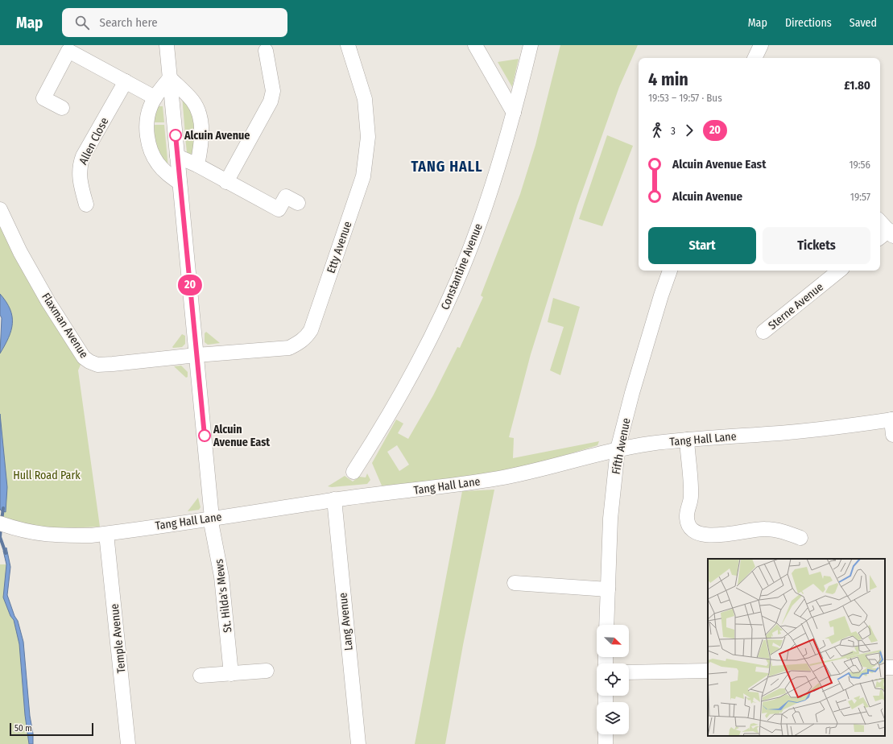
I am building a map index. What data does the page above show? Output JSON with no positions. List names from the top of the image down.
{
  "streets": {
    "street": [
      "Allen Close",
      "Etty Avenue",
      "Constantine Avenue",
      "Sterne Avenue",
      "Flaxman Avenue",
      "Tang Hall Lane",
      "Fifth Avenue",
      "St. Hilda's Mews",
      "Lang Avenue",
      "Temple Avenue"
    ]
  },
  "crossings": [
    ["Etty Avenue", "Flaxman Avenue"],
    ["Tang Hall Lane", "Fifth Avenue"],
    ["Tang Hall Lane", "St. Hilda's Mews"],
    ["Tang Hall Lane", "Lang Avenue"],
    ["Tang Hall Lane", "Temple Avenue"]
  ],
  "districts": ["TANG HALL"],
  "parks": ["Hull Road Park"],
  "places": ["Alcuin Avenue", "Alcuin Avenue East"],
  "lines": ["bus line 20"],
  "scale_bar": "50 m",
  "north": "bottom right",
  "page": {
    "header": "Map",
    "search": "Search here",
    "nav": ["Map", "Directions", "Saved"],
    "on_map": "20",
    "heading": ["4 min", "19:53 – 19:57 · Bus", "£1.80"],
    "legs": ["3", "20"],
    "list": [
      {
        "name": "Alcuin Avenue East",
        "value": "19:56"
      },
      {
        "name": "Alcuin Avenue",
        "value": "19:57"
      }
    ],
    "buttons": ["Start", "Tickets"],
    "scale": "50 m"
  }
}
